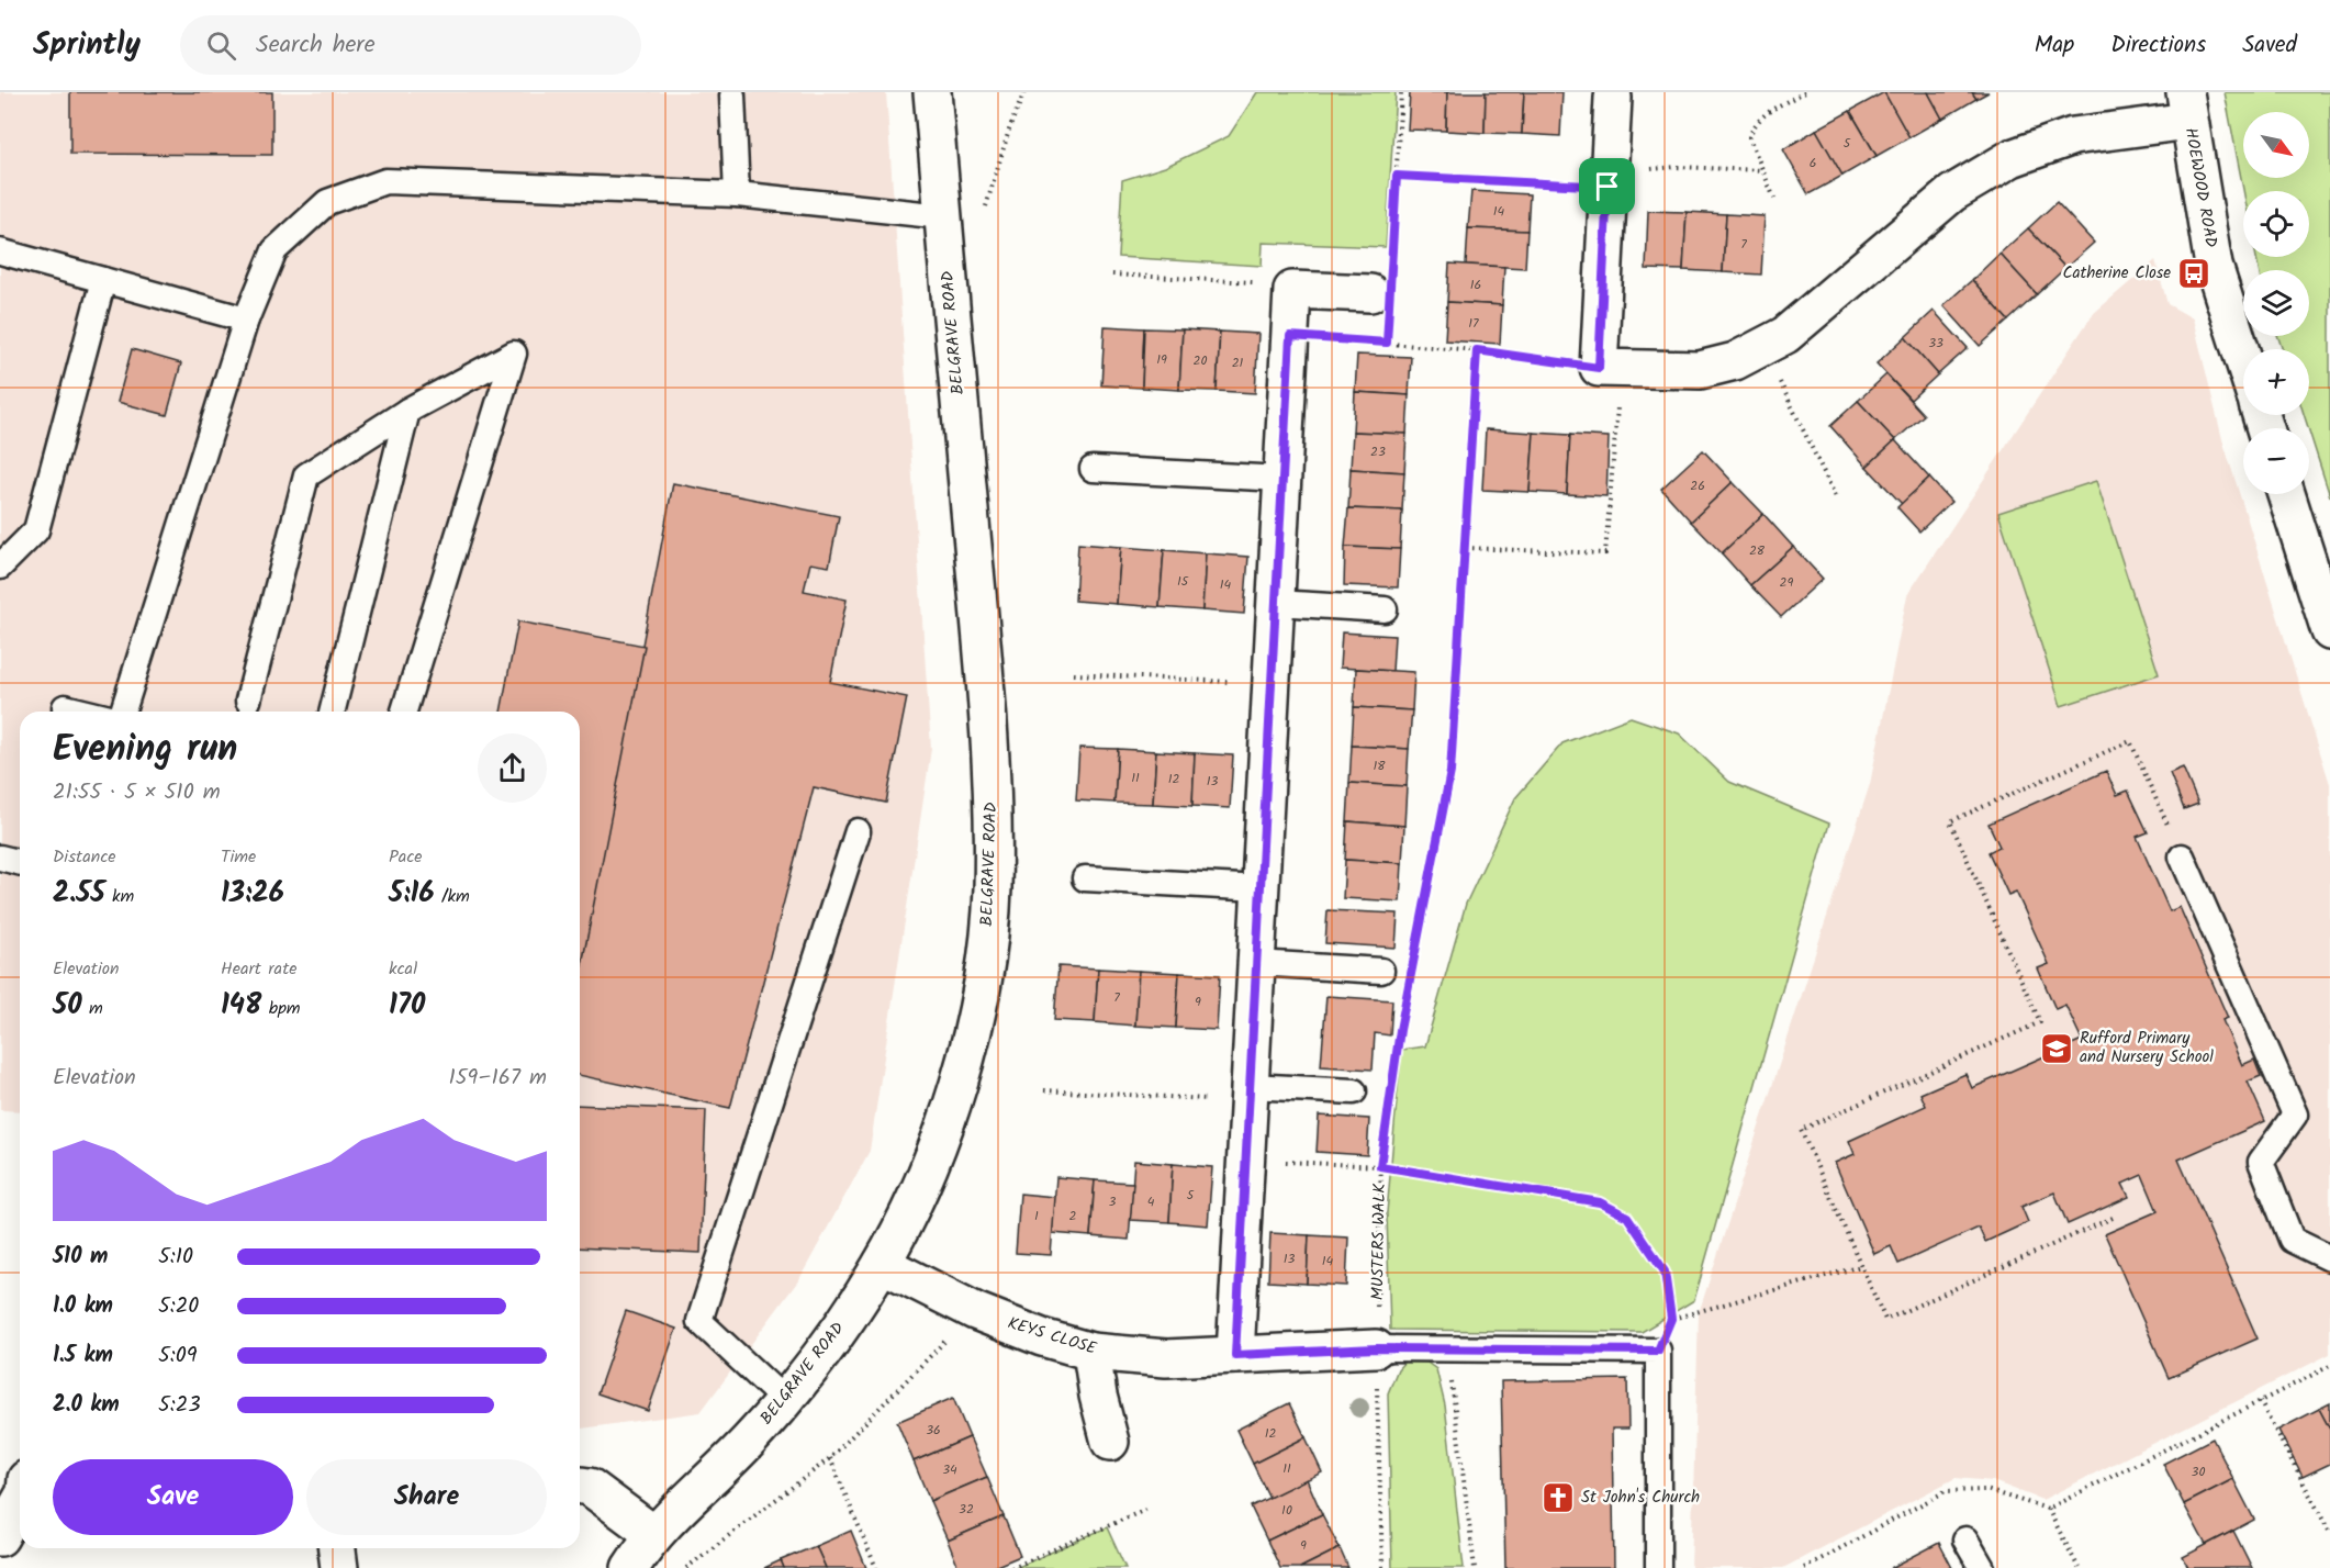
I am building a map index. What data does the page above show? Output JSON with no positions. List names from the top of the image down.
{
  "streets": {
    "street": ["HOEWOOD ROAD", "BELGRAVE ROAD", "KEYS CLOSE"],
    "path": ["MUSTERS WALK"]
  },
  "crossings": [
    ["BELGRAVE ROAD", "KEYS CLOSE"],
    ["MUSTERS WALK", "KEYS CLOSE"]
  ],
  "places": {
    "bus stop": ["Catherine Close"],
    "school or university": ["Rufford Primary and Nursery School"],
    "church": ["St John's Church"]
  },
  "house_numbers": [
    "5",
    "6",
    "14",
    "7",
    "16",
    "17",
    "33",
    "19",
    "20",
    "21",
    "23",
    "26",
    "28",
    "15",
    "29",
    "14",
    "18",
    "11",
    "12",
    "13",
    "7",
    "9",
    "5",
    "3",
    "4",
    "1",
    "2",
    "13",
    "14",
    "36",
    "12",
    "11",
    "34",
    "30",
    "32",
    "10",
    "9"
  ],
  "north": "bottom right",
  "page": {
    "header": "Sprintly",
    "search": "Search here",
    "nav": ["Map", "Directions", "Saved"],
    "map_buttons": ["+", "−"],
    "heading": ["Evening run", "21:55 · 5 × 510 m"],
    "stats": [
      ["Distance", "2.55 km"],
      ["Time", "13:26"],
      ["Pace", "5:16 /km"],
      ["Elevation", "50 m"],
      ["Heart rate", "148 bpm"],
      ["kcal", "170"]
    ],
    "chart": ["Elevation", "159–167 m"],
    "list": [
      {
        "name": "510 m",
        "note": "5:10"
      },
      {
        "name": "1.0 km",
        "note": "5:20"
      },
      {
        "name": "1.5 km",
        "note": "5:09"
      },
      {
        "name": "2.0 km",
        "note": "5:23"
      }
    ],
    "buttons": ["Save", "Share"]
  }
}
